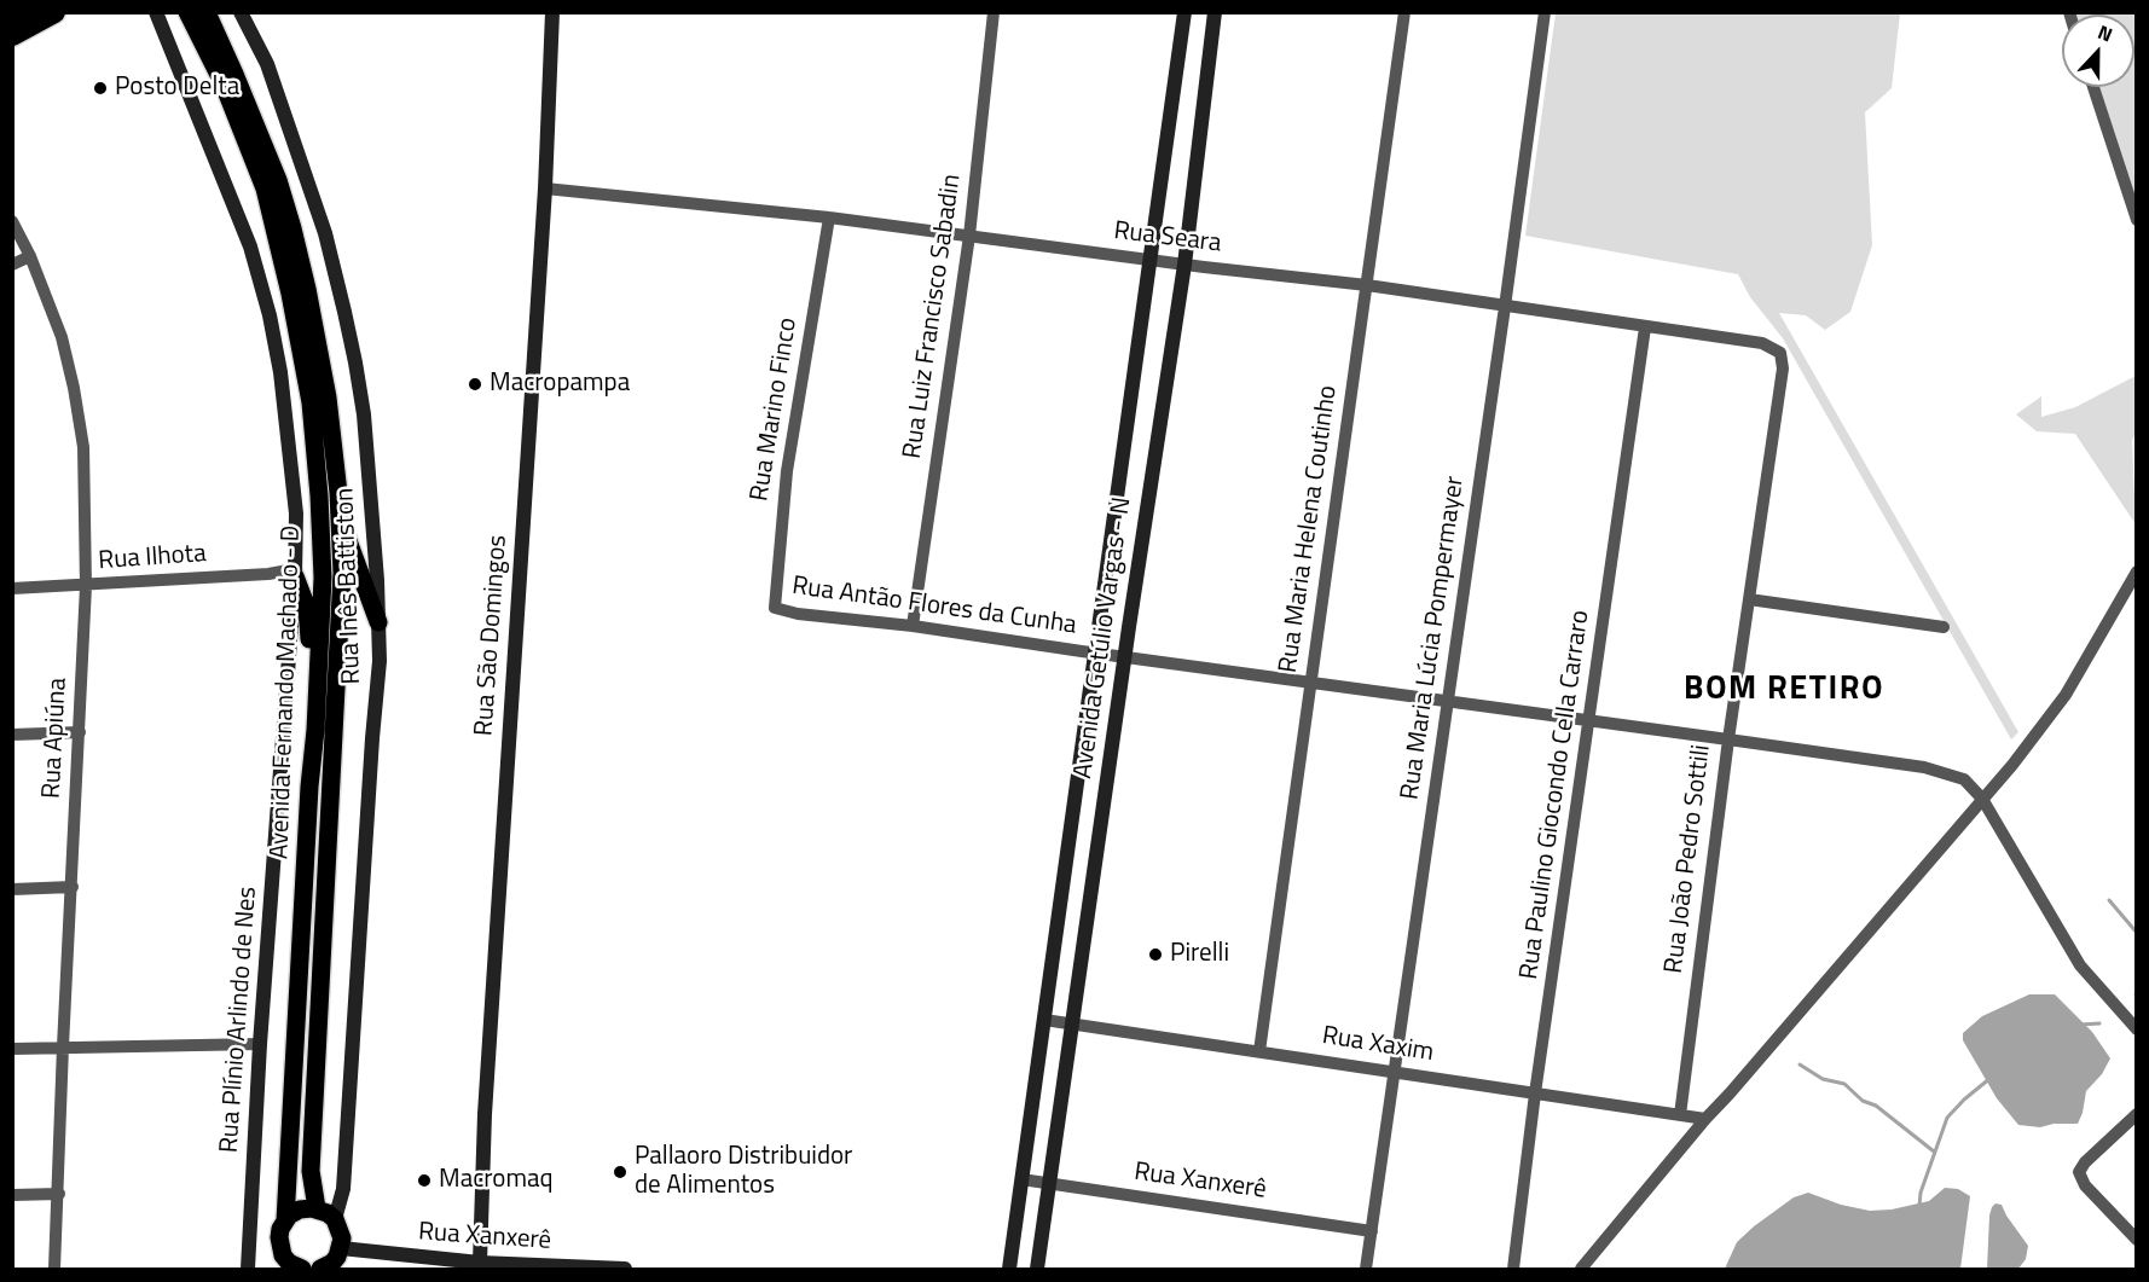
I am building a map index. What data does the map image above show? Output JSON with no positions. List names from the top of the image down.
{
  "streets": {
    "main road": ["Avenida Fernando Machado - D"],
    "street": [
      "Rua Seara",
      "Rua Luiz Francisco Sabadin",
      "Rua Marino Finco",
      "Rua Maria Helena Coutinho",
      "Rua Ilhota",
      "Rua Inês Battiston",
      "Rua Antão Flores da Cunha",
      "Rua São Domingos",
      "Avenida Getúlio Vargas - N",
      "Rua Maria Lúcia Pompermayer",
      "Rua Apiúna",
      "Rua Paulino Giocondo Cella Carraro",
      "Rua João Pedro Sottili",
      "Rua Plínio Arlindo de Nes",
      "Rua Xaxim",
      "Rua Xanxerê"
    ]
  },
  "crossings": [
    ["Rua Seara", "Rua Luiz Francisco Sabadin"],
    ["Rua Seara", "Rua Marino Finco"],
    ["Rua Seara", "Rua Maria Helena Coutinho"],
    ["Rua Seara", "Rua São Domingos"],
    ["Rua Seara", "Avenida Getúlio Vargas - N"],
    ["Rua Seara", "Rua Maria Lúcia Pompermayer"],
    ["Rua Seara", "Rua Paulino Giocondo Cella Carraro"],
    ["Rua Seara", "Rua João Pedro Sottili"],
    ["Rua Luiz Francisco Sabadin", "Rua Antão Flores da Cunha"],
    ["Rua Marino Finco", "Rua Antão Flores da Cunha"],
    ["Rua Maria Helena Coutinho", "Rua Antão Flores da Cunha"],
    ["Rua Maria Helena Coutinho", "Rua Xaxim"],
    ["Rua Ilhota", "Rua Apiúna"],
    ["Rua Ilhota", "Rua Plínio Arlindo de Nes"],
    ["Rua Antão Flores da Cunha", "Avenida Getúlio Vargas - N"],
    ["Rua Antão Flores da Cunha", "Rua Maria Lúcia Pompermayer"],
    ["Rua Antão Flores da Cunha", "Rua Paulino Giocondo Cella Carraro"],
    ["Rua Antão Flores da Cunha", "Rua João Pedro Sottili"],
    ["Rua São Domingos", "Rua Xanxerê"],
    ["Avenida Getúlio Vargas - N", "Rua Xaxim"],
    ["Avenida Getúlio Vargas - N", "Rua Xanxerê"],
    ["Rua Maria Lúcia Pompermayer", "Rua Xaxim"],
    ["Rua Maria Lúcia Pompermayer", "Rua Xanxerê"],
    ["Rua Paulino Giocondo Cella Carraro", "Rua Xaxim"],
    ["Rua João Pedro Sottili", "Rua Xaxim"]
  ],
  "districts": ["BOM RETIRO"],
  "places": [
    "Posto Delta",
    "Macropampa",
    "Pirelli",
    "Pallaoro Distribuidor de Alimentos",
    "Macromaq"
  ],
  "north": "top"
}
